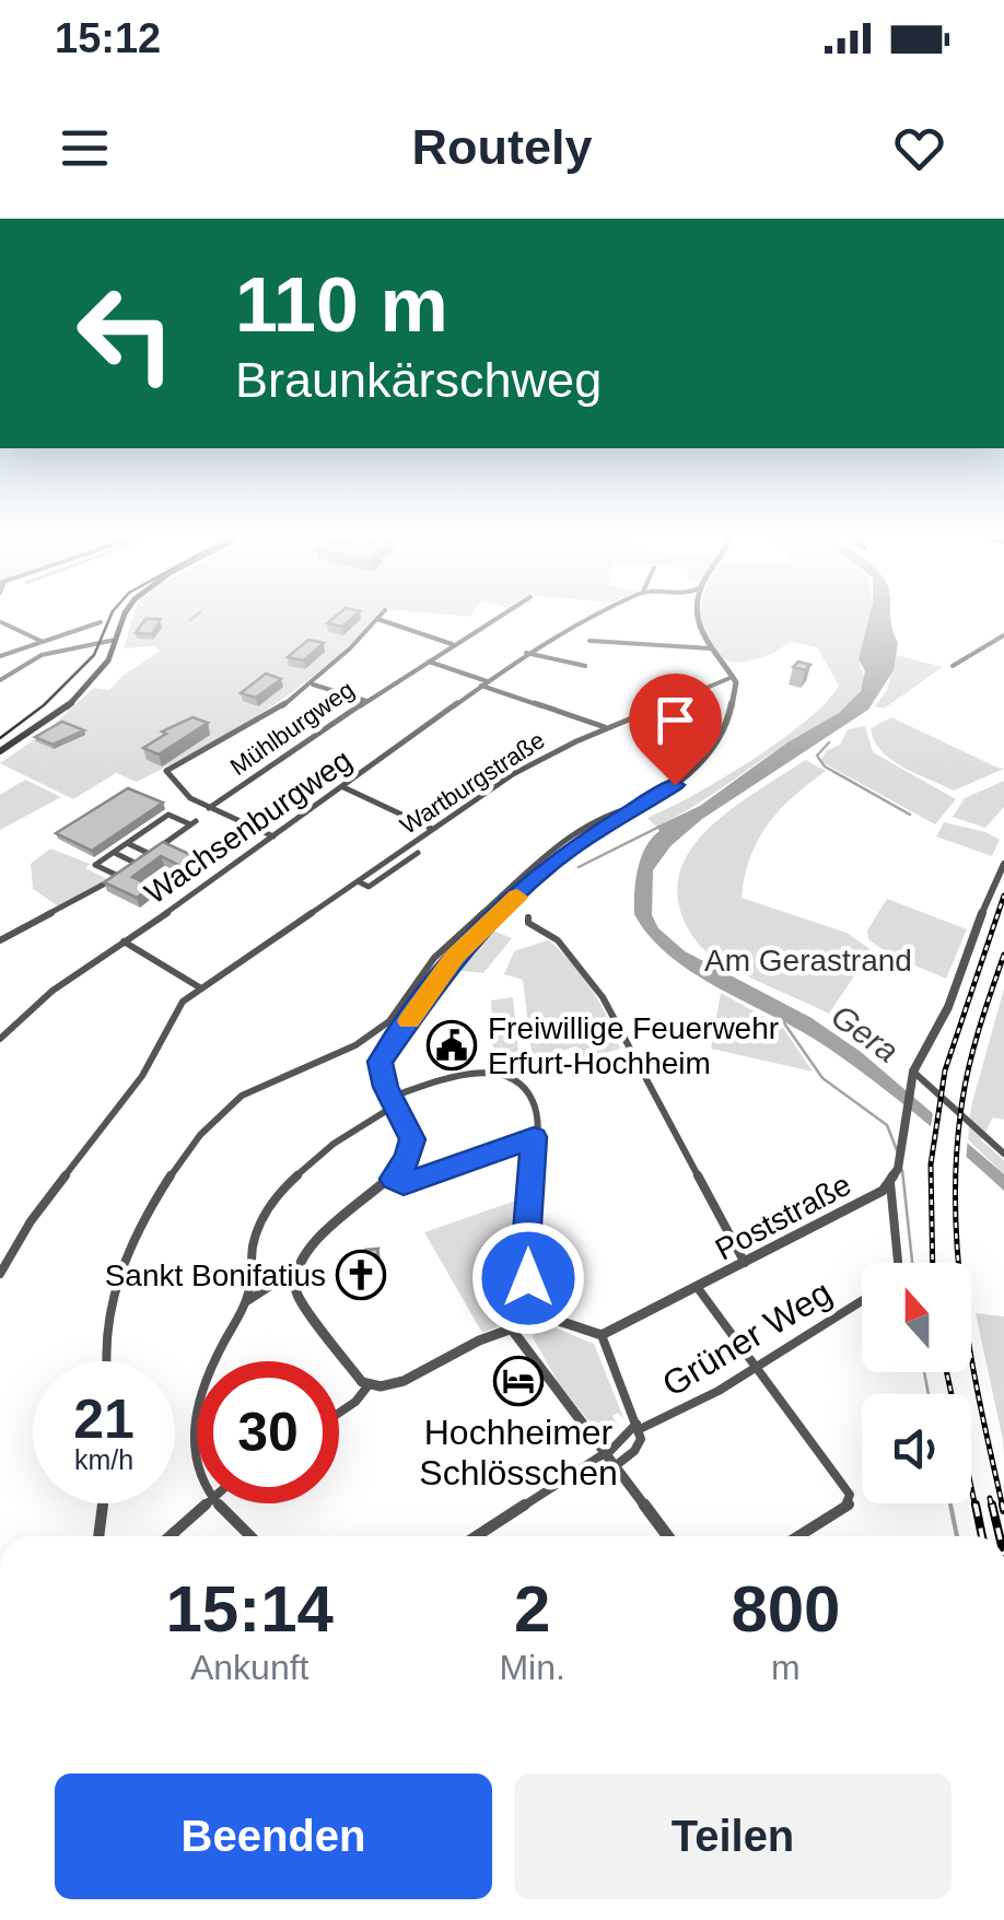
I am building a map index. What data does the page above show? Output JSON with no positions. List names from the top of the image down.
{
  "streets": {
    "street": [
      "Mühlburgweg",
      "Wartburgstraße",
      "Wachsenburgweg",
      "Poststraße",
      "Grüner Weg"
    ]
  },
  "water": ["Gera"],
  "parks": ["Am Gerastrand"],
  "places": {
    "public building": ["Freiwillige Feuerwehr Erfurt-Hochheim"],
    "church": ["Sankt Bonifatius"],
    "hotel": ["Hochheimer Schlösschen"]
  },
  "north": "top",
  "page": {
    "status": "15:12",
    "header": "Routely",
    "turn": ["110 m", "Braunkärschweg"],
    "speed": "21 km/h",
    "limit": "30",
    "eta": [
      "15:14",
      "Ankunft",
      "2",
      "Min.",
      "800",
      "m"
    ],
    "buttons": ["Beenden", "Teilen"]
  }
}
